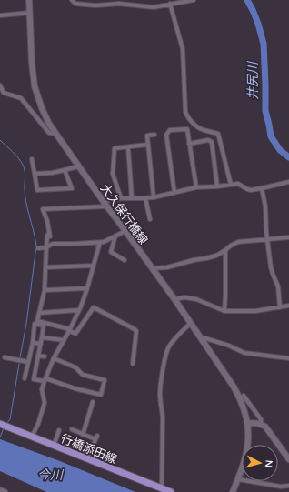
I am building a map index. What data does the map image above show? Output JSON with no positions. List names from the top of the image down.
{
  "streets": {
    "main road": ["大久保行橋線", "行橋添田線"]
  },
  "water": ["井尻川", "今川"],
  "north": "right"
}
